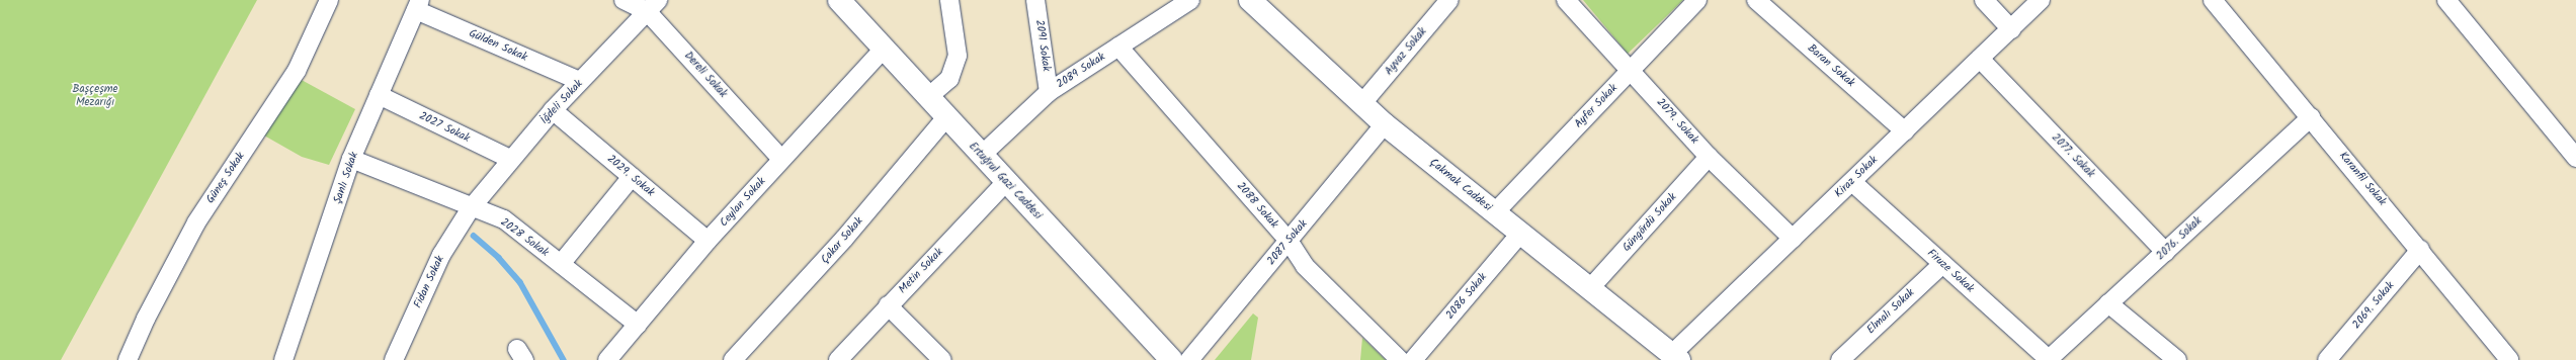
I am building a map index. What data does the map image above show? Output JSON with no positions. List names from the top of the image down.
{
  "streets": {
    "main road": ["Ertuğrul Gazi Caddesi", "Çakmak Caddesi"],
    "street": [
      "Gülden Sokak",
      "2091 Sokak",
      "Ayvaz Sokak",
      "Baran Sokak",
      "2089 Sokak",
      "Dereli Sokak",
      "İğdeli Sokak",
      "Ayfer Sokak",
      "2079. Sokak",
      "2027 Sokak",
      "2077. Sokak",
      "2029. Sokak",
      "Kiraz Sokak",
      "Güneş Sokak",
      "Şanlı Sokak",
      "Karanfil Sokak",
      "Ceylan Sokak",
      "2088 Sokak",
      "Güngördü Sokak",
      "2028 Sokak",
      "2076. Sokak",
      "Çakar Sokak",
      "2087 Sokak",
      "Metin Sokak",
      "Firuze Sokak",
      "Fidan Sokak",
      "2086 Sokak",
      "2069. Sokak",
      "Elmalı Sokak"
    ]
  },
  "crossings": [
    ["Gülden Sokak", "İğdeli Sokak"],
    ["Gülden Sokak", "Şanlı Sokak"],
    ["2091 Sokak", "2089 Sokak"],
    ["Ayvaz Sokak", "Çakmak Caddesi"],
    ["Baran Sokak", "Kiraz Sokak"],
    ["2089 Sokak", "Ertuğrul Gazi Caddesi"],
    ["2089 Sokak", "2088 Sokak"],
    ["Dereli Sokak", "İğdeli Sokak"],
    ["Dereli Sokak", "Ceylan Sokak"],
    ["İğdeli Sokak", "2027 Sokak"],
    ["İğdeli Sokak", "2029. Sokak"],
    ["İğdeli Sokak", "2028 Sokak"],
    ["İğdeli Sokak", "Fidan Sokak"],
    ["Ayfer Sokak", "2079. Sokak"],
    ["Ayfer Sokak", "Çakmak Caddesi"],
    ["2079. Sokak", "Kiraz Sokak"],
    ["2079. Sokak", "Güngördü Sokak"],
    ["2027 Sokak", "Şanlı Sokak"],
    ["2077. Sokak", "Kiraz Sokak"],
    ["2077. Sokak", "2076. Sokak"],
    ["2029. Sokak", "Ceylan Sokak"],
    ["Kiraz Sokak", "Çakmak Caddesi"],
    ["Kiraz Sokak", "Firuze Sokak"],
    ["Şanlı Sokak", "2028 Sokak"],
    ["Karanfil Sokak", "2076. Sokak"],
    ["Karanfil Sokak", "2069. Sokak"],
    ["Ertuğrul Gazi Caddesi", "Ceylan Sokak"],
    ["Ertuğrul Gazi Caddesi", "Çakar Sokak"],
    ["Ertuğrul Gazi Caddesi", "Metin Sokak"],
    ["Çakmak Caddesi", "Güngördü Sokak"],
    ["Çakmak Caddesi", "2087 Sokak"],
    ["Çakmak Caddesi", "2086 Sokak"],
    ["Ceylan Sokak", "2028 Sokak"],
    ["2088 Sokak", "2087 Sokak"],
    ["2028 Sokak", "Fidan Sokak"],
    ["2076. Sokak", "Firuze Sokak"],
    ["Firuze Sokak", "Elmalı Sokak"]
  ],
  "parks": ["Başçeşme Mezarığı"]
}
